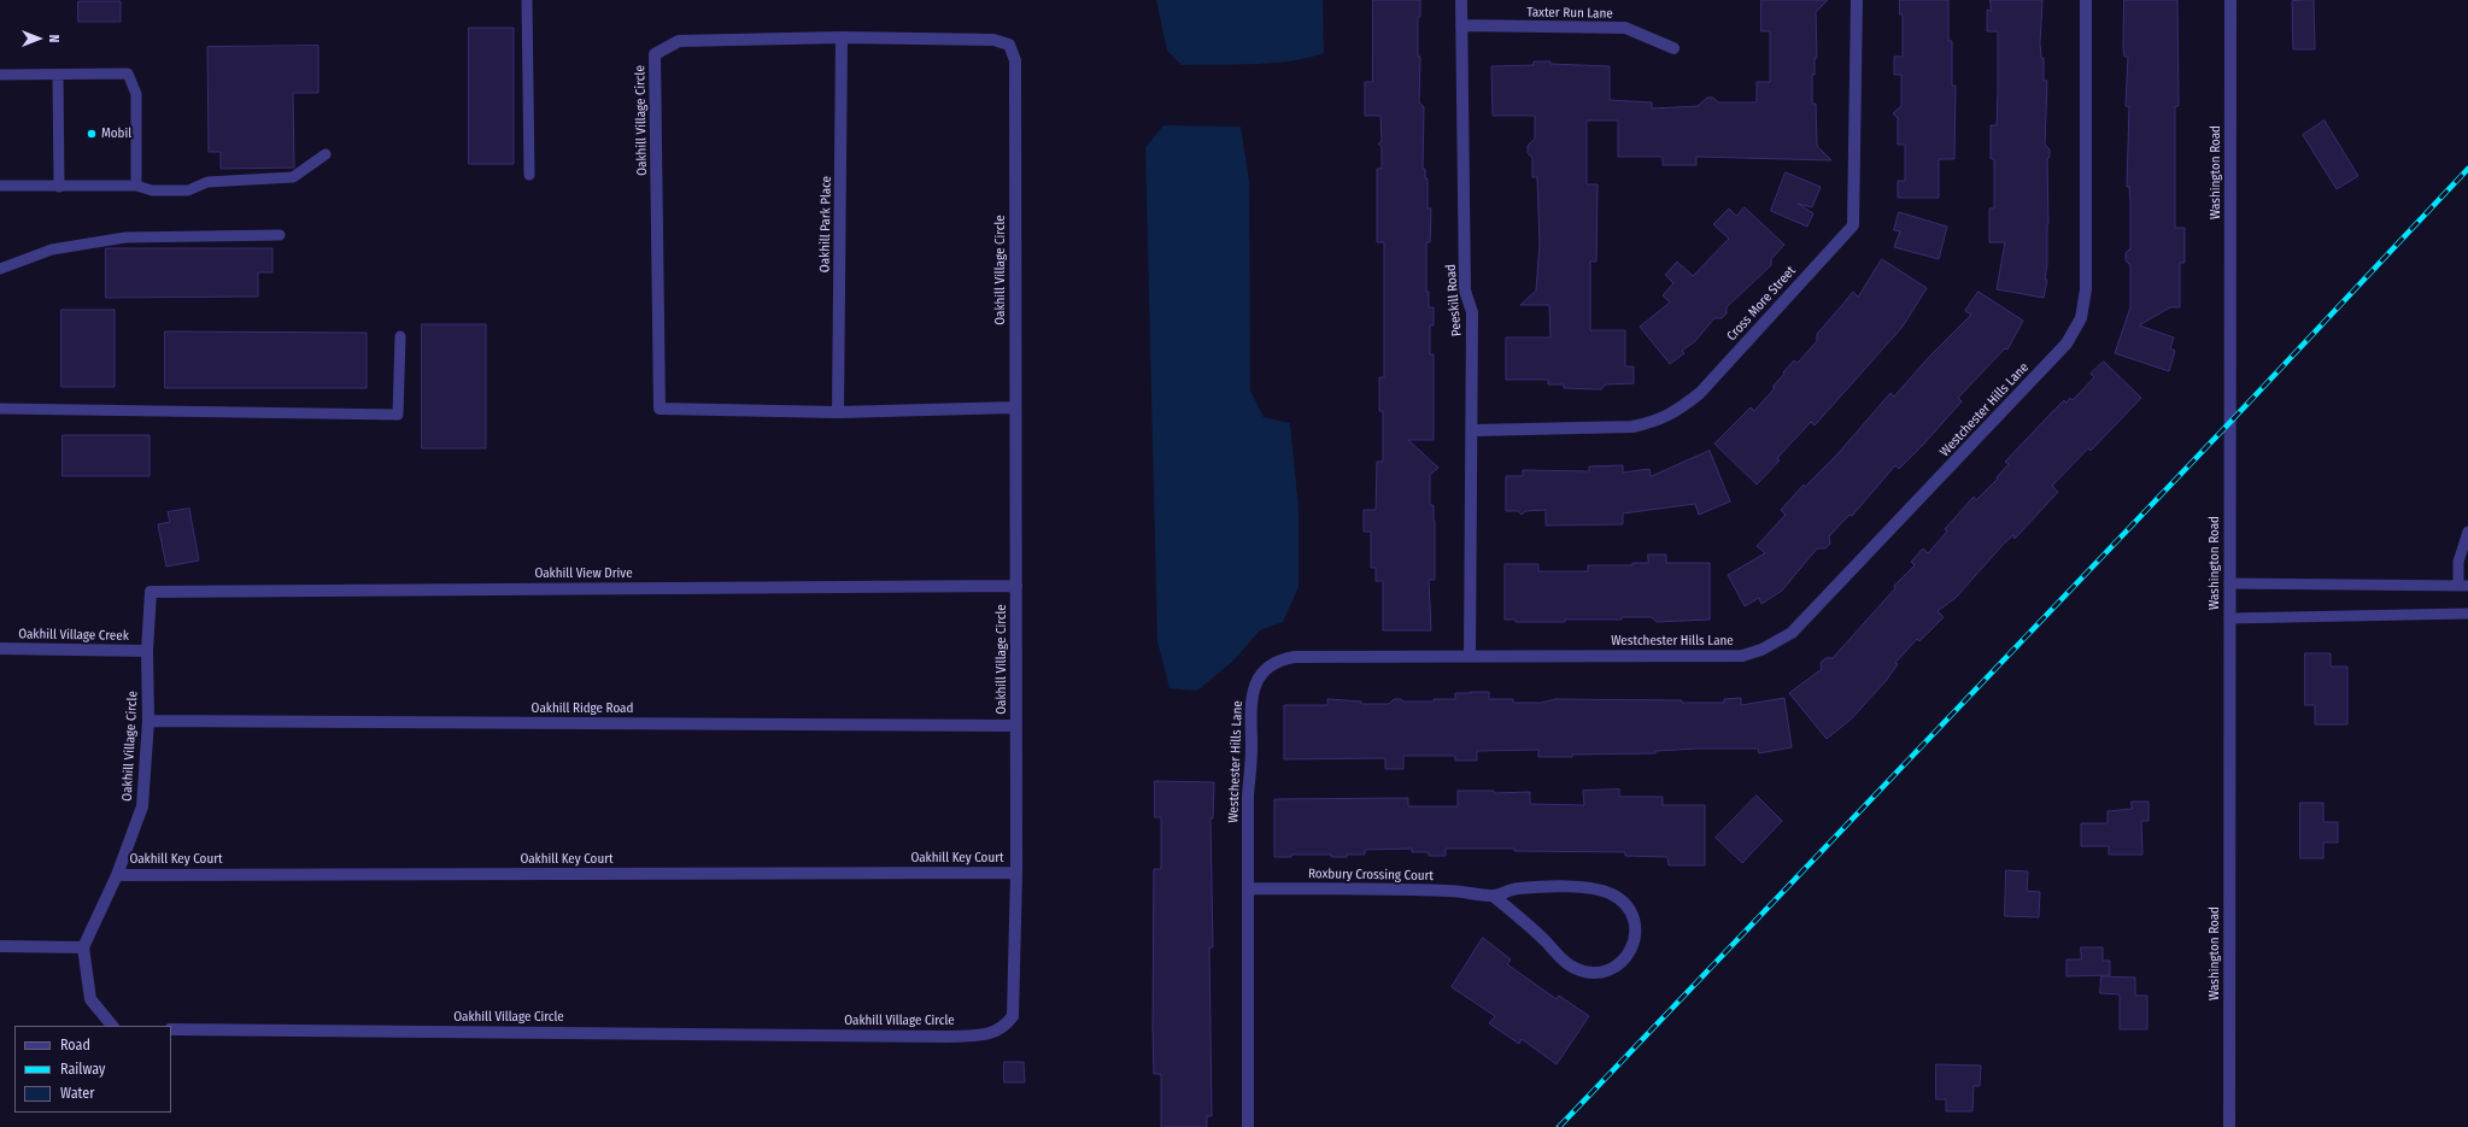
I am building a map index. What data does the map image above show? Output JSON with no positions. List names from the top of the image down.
{
  "streets": {
    "street": [
      "Taxter Run Lane",
      "Oakhill Village Circle",
      "Washington Road",
      "Oakhill Park Place",
      "Peeskill Road",
      "Cross More Street",
      "Westchester Hills Lane",
      "Oakhill View Drive",
      "Oakhill Village Creek",
      "Oakhill Ridge Road",
      "Oakhill Key Court",
      "Roxbury Crossing Court"
    ]
  },
  "crossings": [
    ["Taxter Run Lane", "Peeskill Road"],
    ["Oakhill Village Circle", "Oakhill Park Place"],
    ["Oakhill Village Circle", "Oakhill View Drive"],
    ["Oakhill Village Circle", "Oakhill Village Creek"],
    ["Oakhill Village Circle", "Oakhill Ridge Road"],
    ["Oakhill Village Circle", "Oakhill Key Court"],
    ["Peeskill Road", "Cross More Street"],
    ["Peeskill Road", "Westchester Hills Lane"],
    ["Westchester Hills Lane", "Roxbury Crossing Court"]
  ],
  "places": ["Mobil"],
  "legend": ["Road", "Railway", "Water"],
  "north": "right"
}
